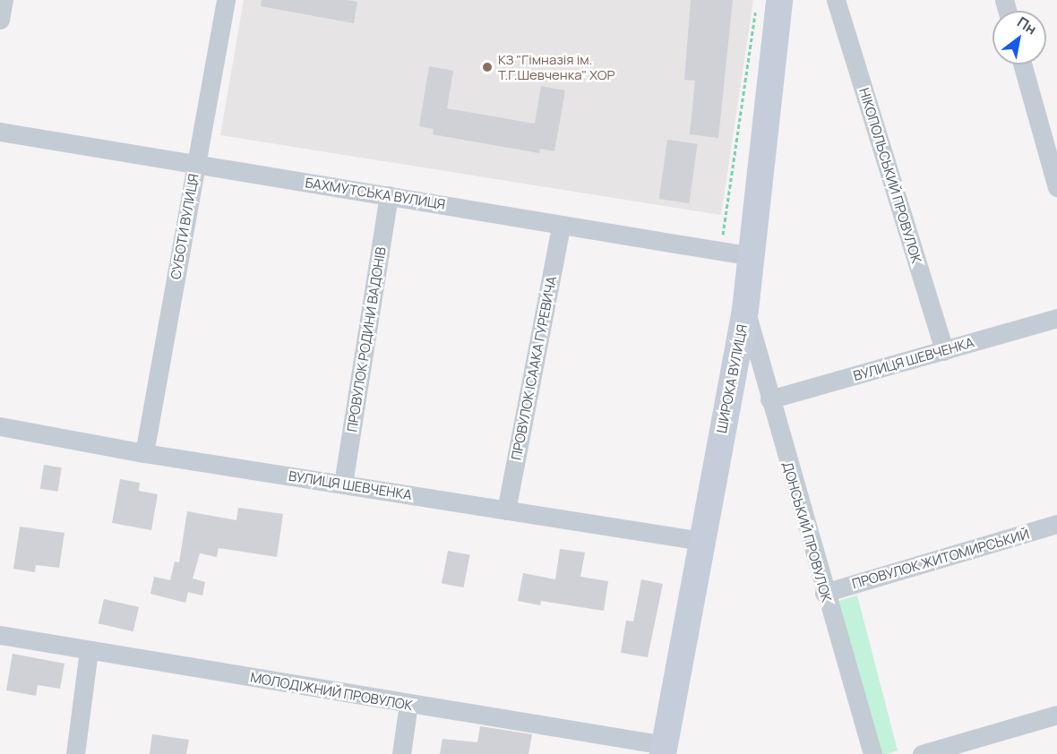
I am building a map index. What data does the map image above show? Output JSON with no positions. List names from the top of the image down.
{
  "streets": {
    "street": [
      "НІКОПОЛЬСЬКИЙ ПРОВУЛОК",
      "БАХМУТСЬКА ВУЛИЦЯ",
      "СУБОТИ ВУЛИЦЯ",
      "ПРОВУЛОК РОДИНИ ВАДОНІВ",
      "ВУЛИЦЯ ШЕВЧЕНКА",
      "ПРОВУЛОК ІСААКА ГУРЕВИЧА",
      "ШИРОКА ВУЛИЦЯ",
      "ДОНСЬКИЙ ПРОВУЛОК",
      "ПРОВУЛОК ЖИТОМИРСЬКИЙ",
      "МОЛОДІЖНИЙ ПРОВУЛОК"
    ]
  },
  "crossings": [
    ["НІКОПОЛЬСЬКИЙ ПРОВУЛОК", "ВУЛИЦЯ ШЕВЧЕНКА"],
    ["БАХМУТСЬКА ВУЛИЦЯ", "СУБОТИ ВУЛИЦЯ"],
    ["БАХМУТСЬКА ВУЛИЦЯ", "ПРОВУЛОК РОДИНИ ВАДОНІВ"],
    ["БАХМУТСЬКА ВУЛИЦЯ", "ПРОВУЛОК ІСААКА ГУРЕВИЧА"],
    ["БАХМУТСЬКА ВУЛИЦЯ", "ШИРОКА ВУЛИЦЯ"],
    ["СУБОТИ ВУЛИЦЯ", "ВУЛИЦЯ ШЕВЧЕНКА"],
    ["ПРОВУЛОК РОДИНИ ВАДОНІВ", "ВУЛИЦЯ ШЕВЧЕНКА"],
    ["ВУЛИЦЯ ШЕВЧЕНКА", "ПРОВУЛОК ІСААКА ГУРЕВИЧА"],
    ["ВУЛИЦЯ ШЕВЧЕНКА", "ШИРОКА ВУЛИЦЯ"],
    ["ВУЛИЦЯ ШЕВЧЕНКА", "ДОНСЬКИЙ ПРОВУЛОК"],
    ["ШИРОКА ВУЛИЦЯ", "ДОНСЬКИЙ ПРОВУЛОК"],
    ["ШИРОКА ВУЛИЦЯ", "МОЛОДІЖНИЙ ПРОВУЛОК"],
    ["ДОНСЬКИЙ ПРОВУЛОК", "ПРОВУЛОК ЖИТОМИРСЬКИЙ"]
  ],
  "places": ["КЗ \"Гімназія ім. Т.Г.Шевченка\" ХОР"],
  "north": "top right"
}
